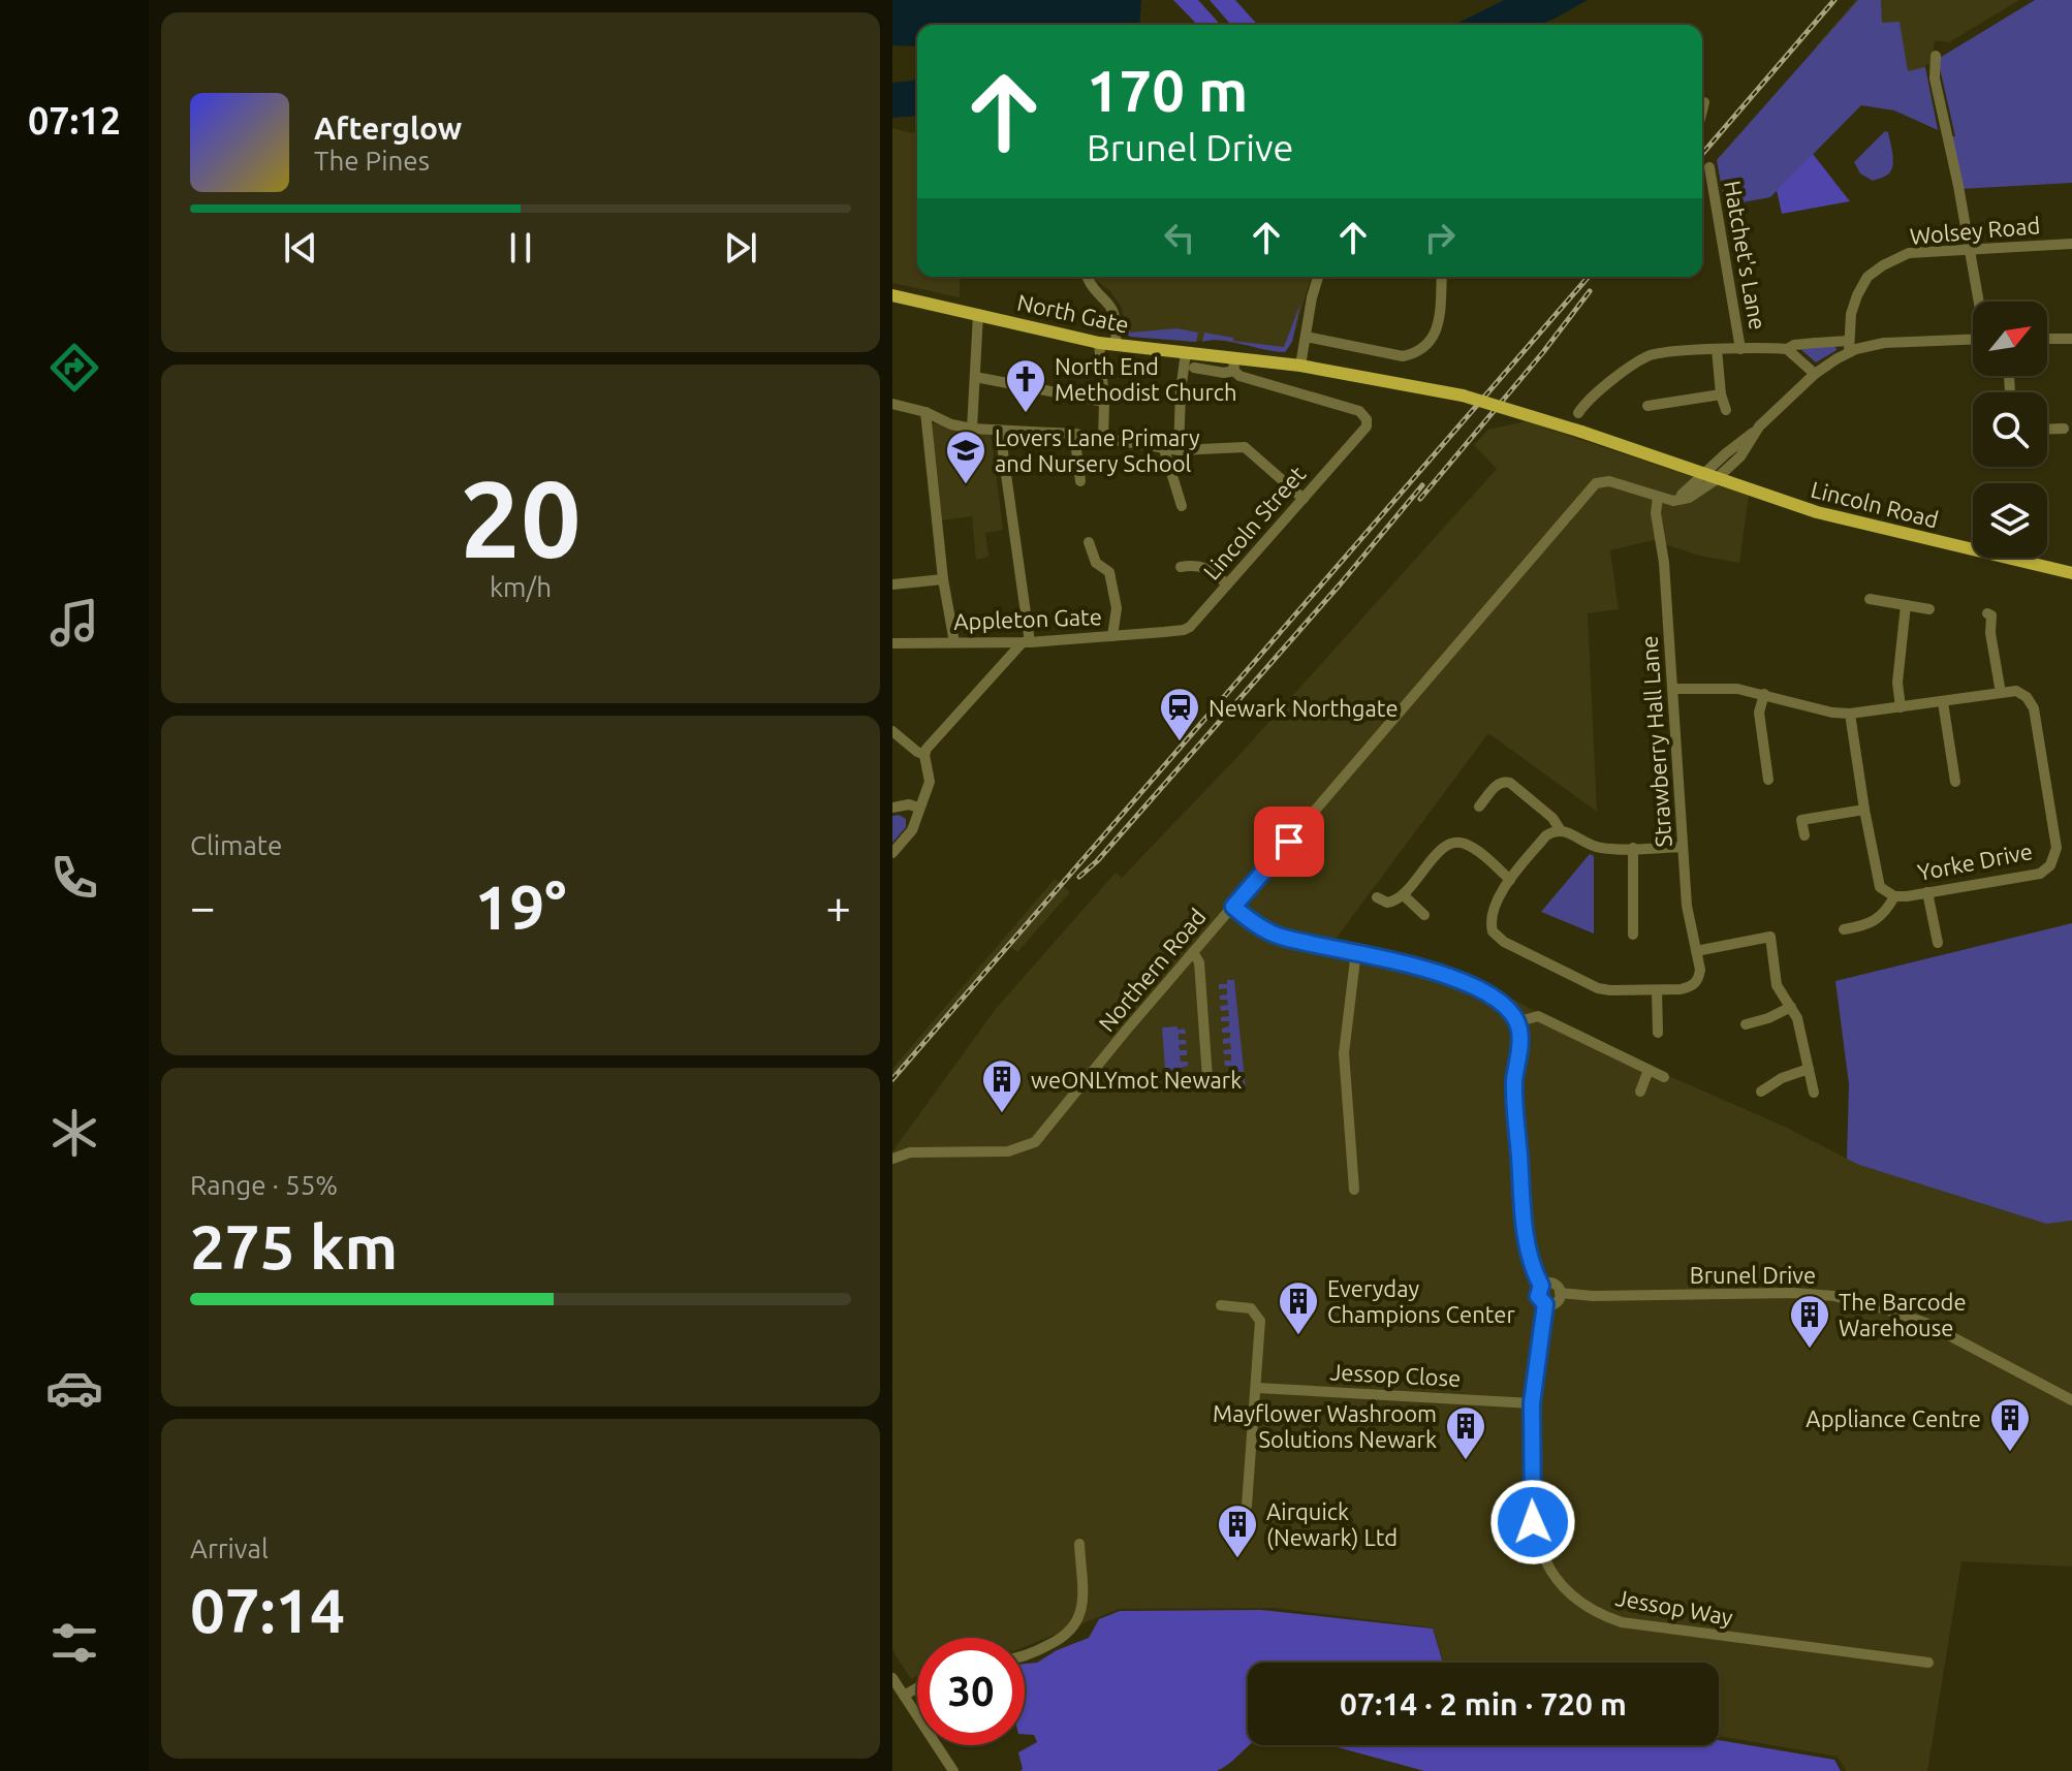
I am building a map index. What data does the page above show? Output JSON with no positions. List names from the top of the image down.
{
  "streets": {
    "main road": ["North Gate", "Lincoln Road"],
    "street": [
      "Wolsey Road",
      "Hatchet's Lane",
      "Lincoln Street",
      "Appleton Gate",
      "Strawberry Hall Lane",
      "Yorke Drive",
      "Northern Road",
      "Brunel Drive",
      "Jessop Close",
      "Jessop Way"
    ]
  },
  "crossings": [
    ["Wolsey Road", "Hatchet's Lane"],
    ["North Gate", "Lincoln Road"],
    ["North Gate", "Lincoln Street"],
    ["Lincoln Street", "Appleton Gate"],
    ["Strawberry Hall Lane", "Northern Road"],
    ["Brunel Drive", "Jessop Way"],
    ["Jessop Close", "Jessop Way"]
  ],
  "places": {
    "church": ["North End Methodist Church"],
    "school or university": ["Lovers Lane Primary and Nursery School"],
    "station": ["Newark Northgate"],
    "building": [
      "weONLYmot Newark",
      "Everyday Champions Center",
      "The Barcode Warehouse",
      "Appliance Centre",
      "Mayflower Washroom Solutions Newark",
      "Airquick (Newark) Ltd"
    ]
  },
  "north": "top right",
  "page": {
    "tabs": "07:12",
    "turn": ["170 m", "Brunel Drive"],
    "song": ["Afterglow", "The Pines"],
    "tile": [
      ["20", "km/h"],
      "Climate",
      ["Range · 55%", "275 km"],
      ["Arrival", "07:14"]
    ],
    "heat": ["−", "19°", "+"],
    "limit": "30",
    "trip": "07:14 · 2 min · 720 m"
  }
}
